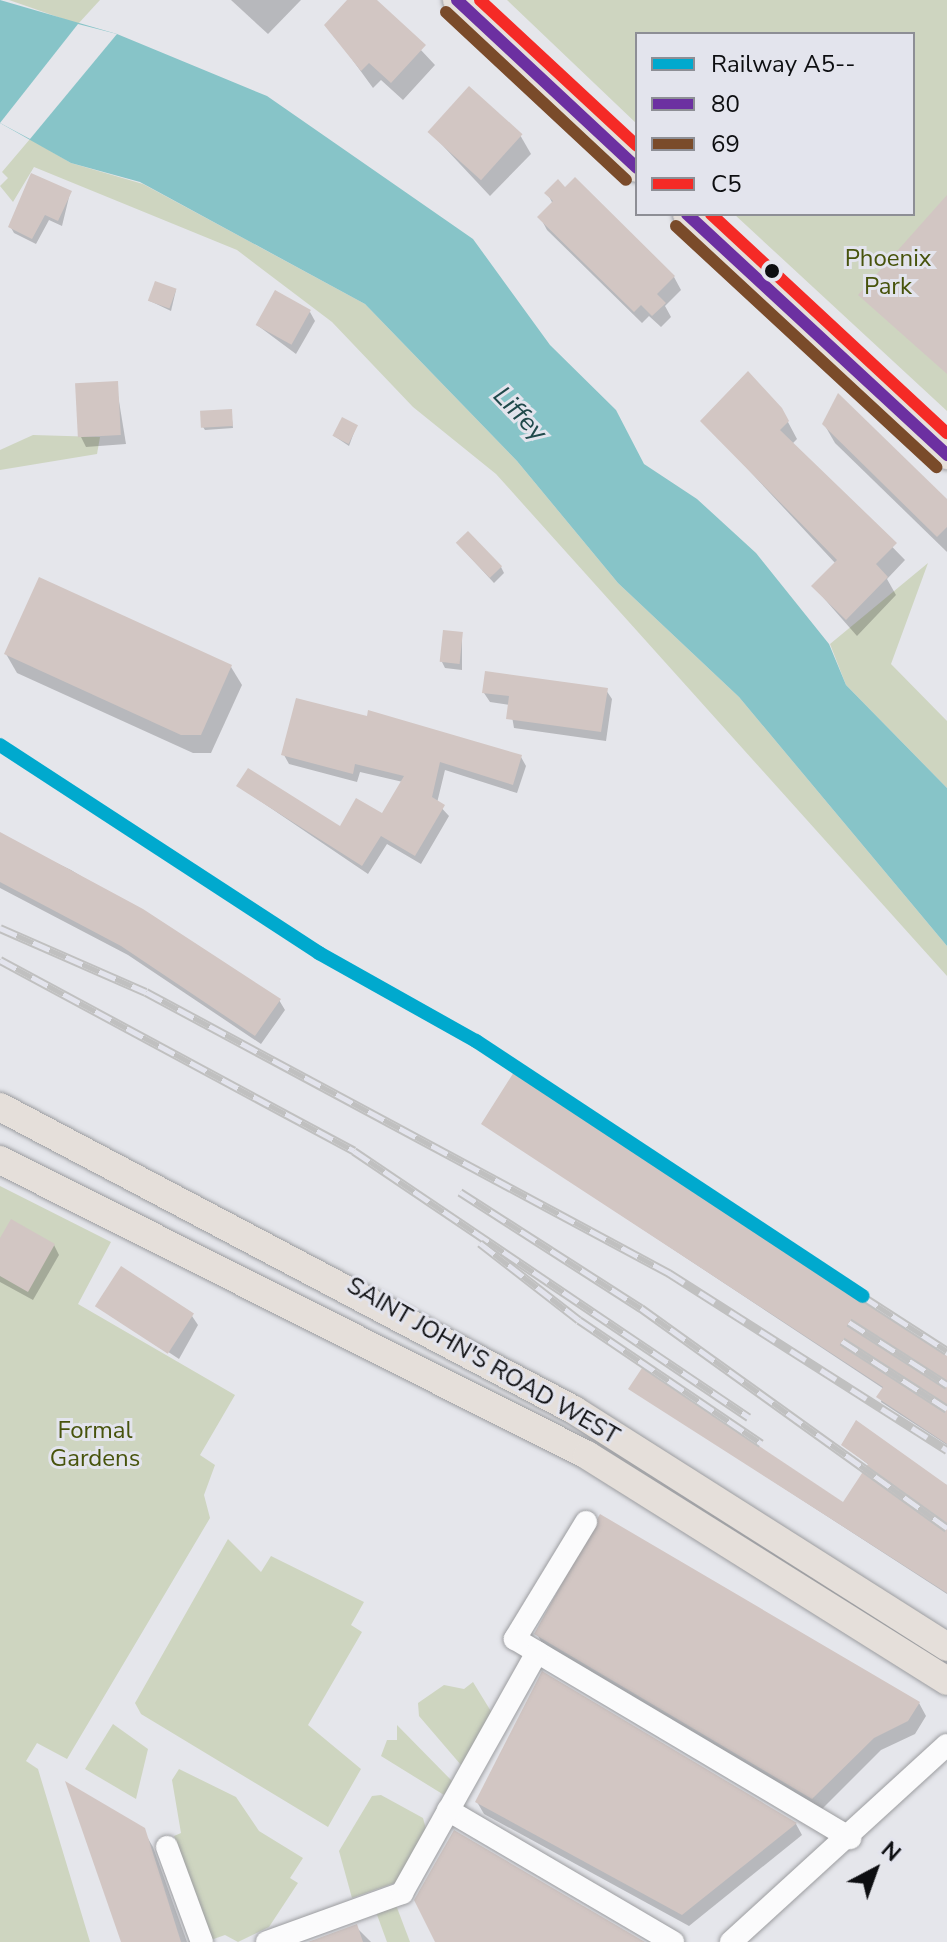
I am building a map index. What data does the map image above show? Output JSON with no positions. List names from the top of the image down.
{
  "streets": {
    "main road": ["SAINT JOHN'S ROAD WEST"]
  },
  "water": ["Liffey"],
  "parks": ["Phoenix Park", "Formal Gardens"],
  "lines": [
    "transit line 80",
    "transit line C5",
    "transit line 69",
    "rail line A5--"
  ],
  "legend": [
    "Railway A5--",
    "80",
    "69",
    "C5"
  ],
  "north": "top right"
}
